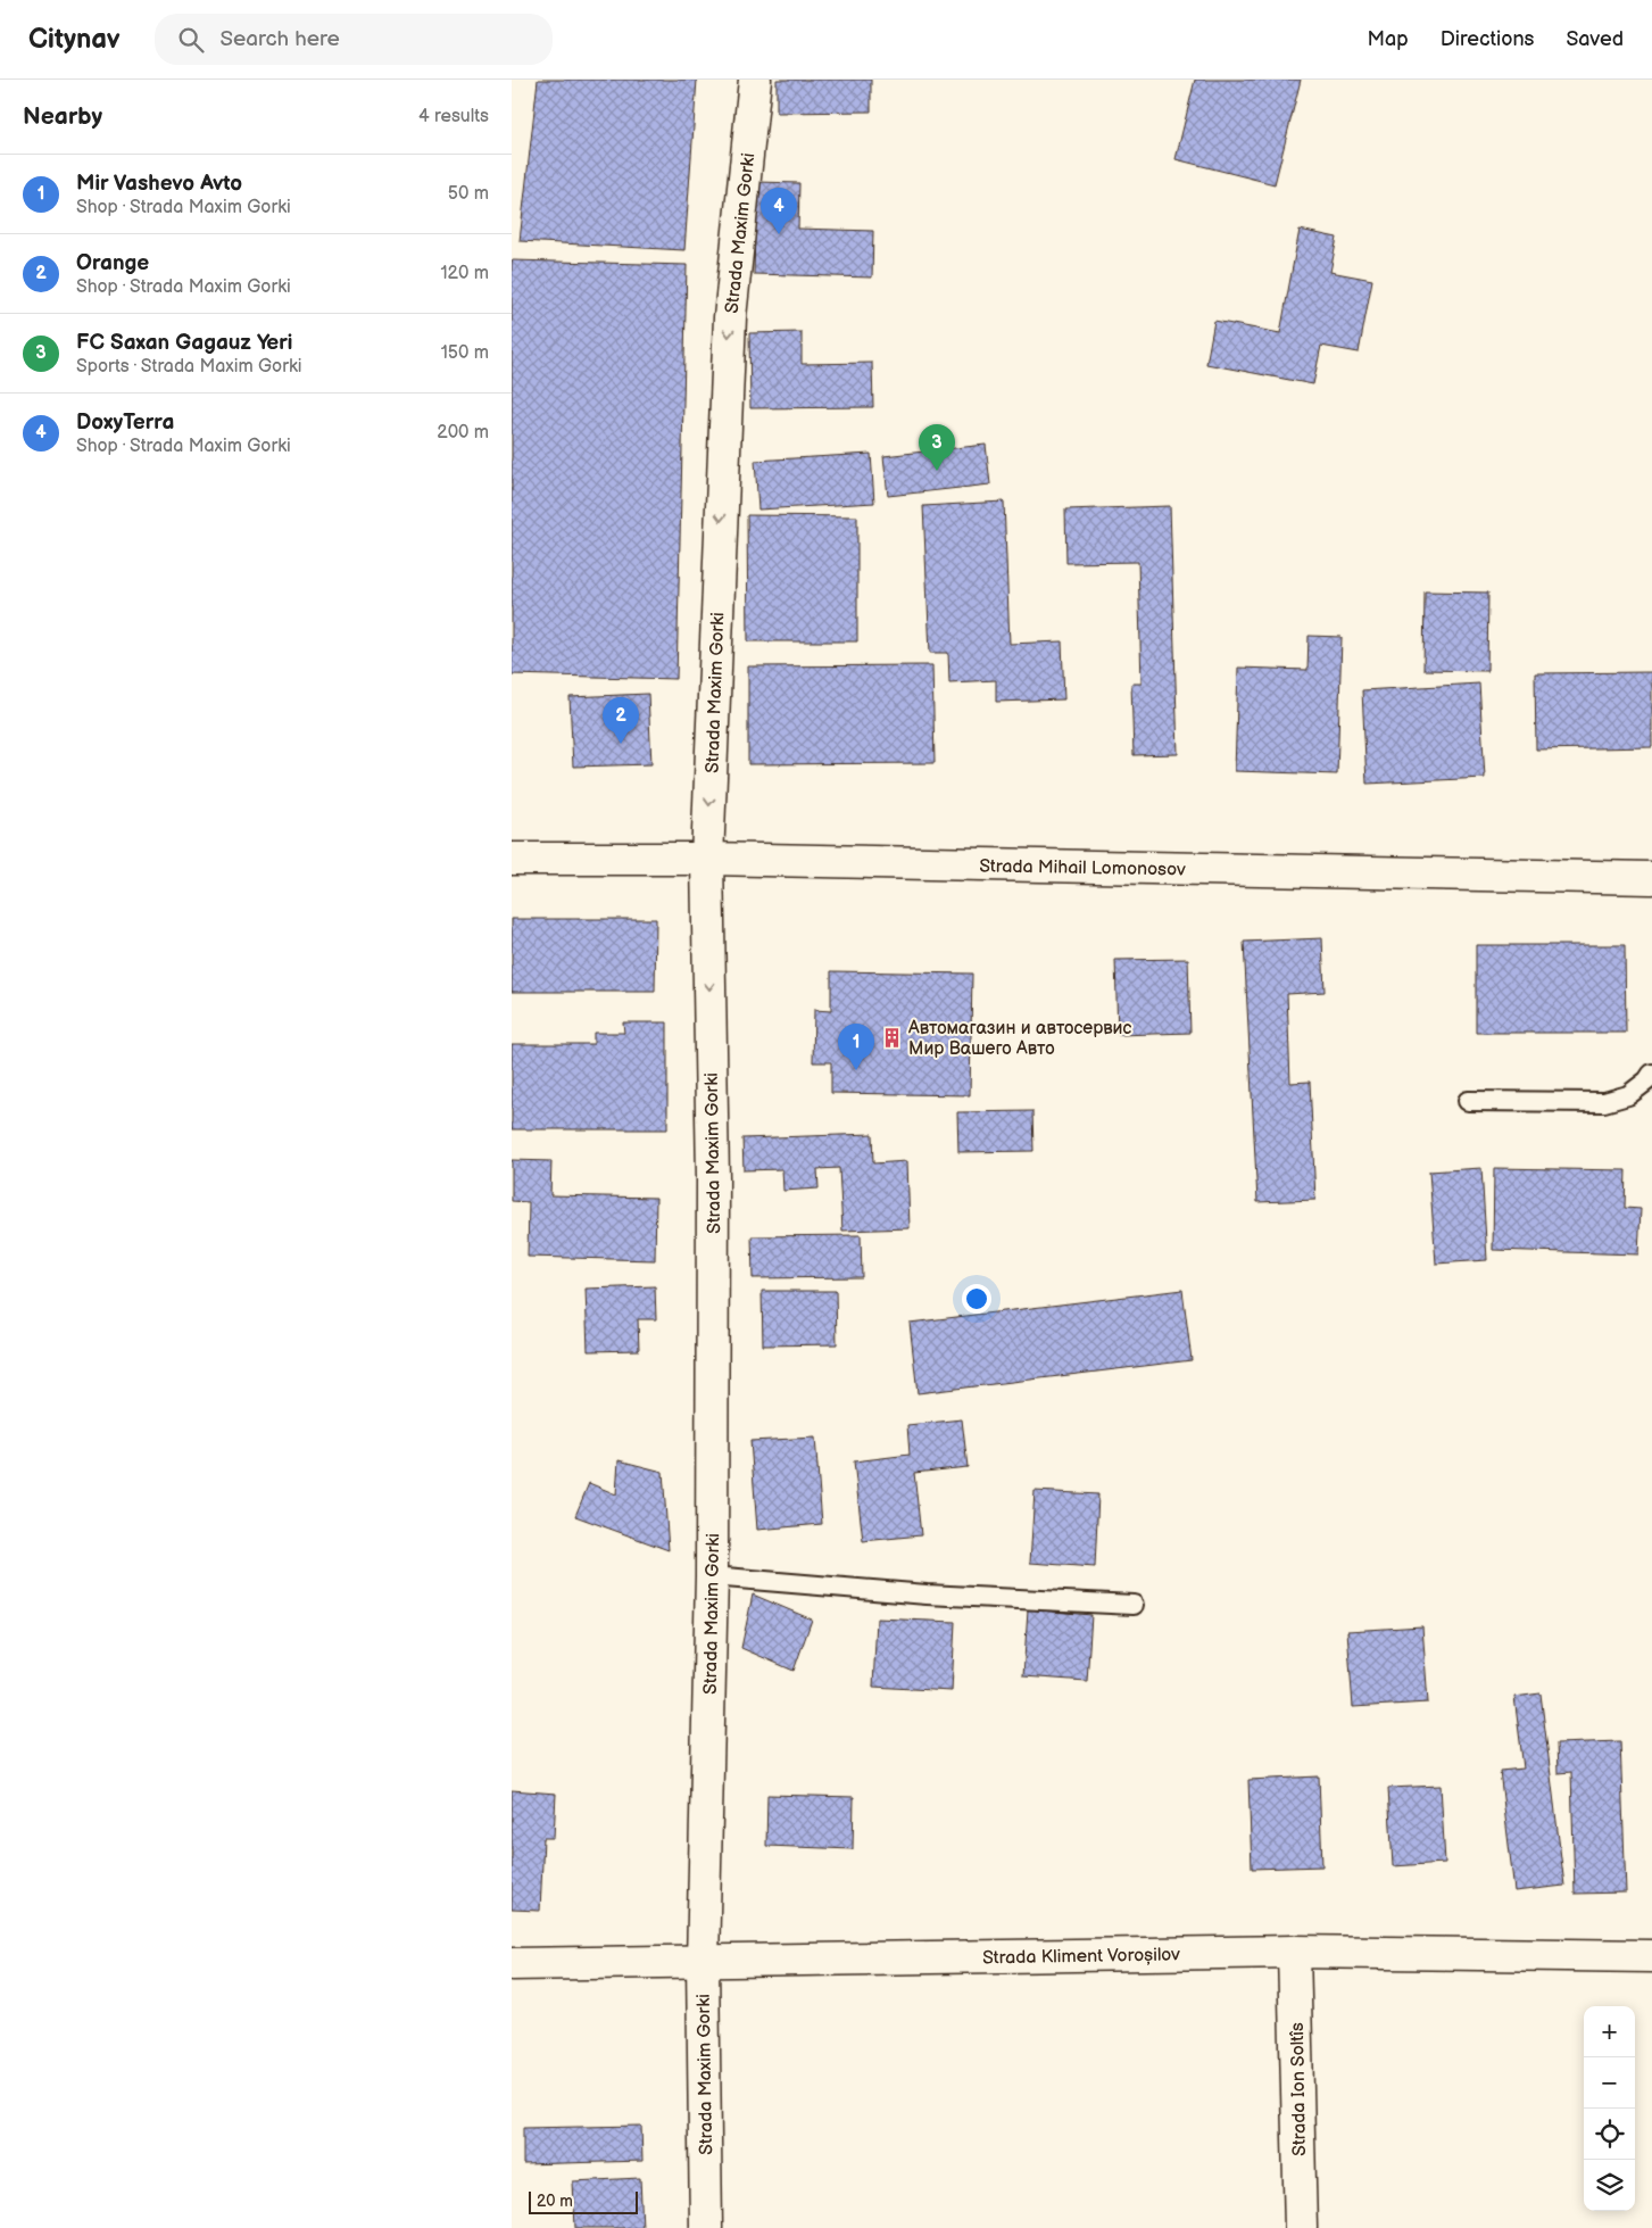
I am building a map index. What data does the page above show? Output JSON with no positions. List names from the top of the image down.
{
  "streets": {
    "street": [
      "Strada Maxim Gorki",
      "Strada Mihail Lomonosov",
      "Strada Kliment Voroșilov",
      "Strada Ion Soltîs"
    ]
  },
  "crossings": [
    ["Strada Maxim Gorki", "Strada Mihail Lomonosov"],
    ["Strada Maxim Gorki", "Strada Kliment Voroșilov"],
    ["Strada Kliment Voroșilov", "Strada Ion Soltîs"]
  ],
  "one_way": ["Strada Maxim Gorki"],
  "places": {
    "building": ["Автомагазин и автосервис Мир Вашего Авто"]
  },
  "scale_bar": "20 m",
  "page": {
    "header": "Citynav",
    "search": "Search here",
    "nav": ["Map", "Directions", "Saved"],
    "heading": ["Nearby", "4 results"],
    "list": [
      {
        "mark": "1",
        "name": "Mir Vashevo Avto",
        "note": "Shop · Strada Maxim Gorki",
        "value": "50 m"
      },
      {
        "mark": "2",
        "name": "Orange",
        "note": "Shop · Strada Maxim Gorki",
        "value": "120 m"
      },
      {
        "mark": "3",
        "name": "FC Saxan Gagauz Yeri",
        "note": "Sports · Strada Maxim Gorki",
        "value": "150 m"
      },
      {
        "mark": "4",
        "name": "DoxyTerra",
        "note": "Shop · Strada Maxim Gorki",
        "value": "200 m"
      }
    ],
    "pins": [
      "4",
      "3",
      "2",
      "1"
    ],
    "map_buttons": ["+", "−"],
    "scale": "20 m"
  }
}
